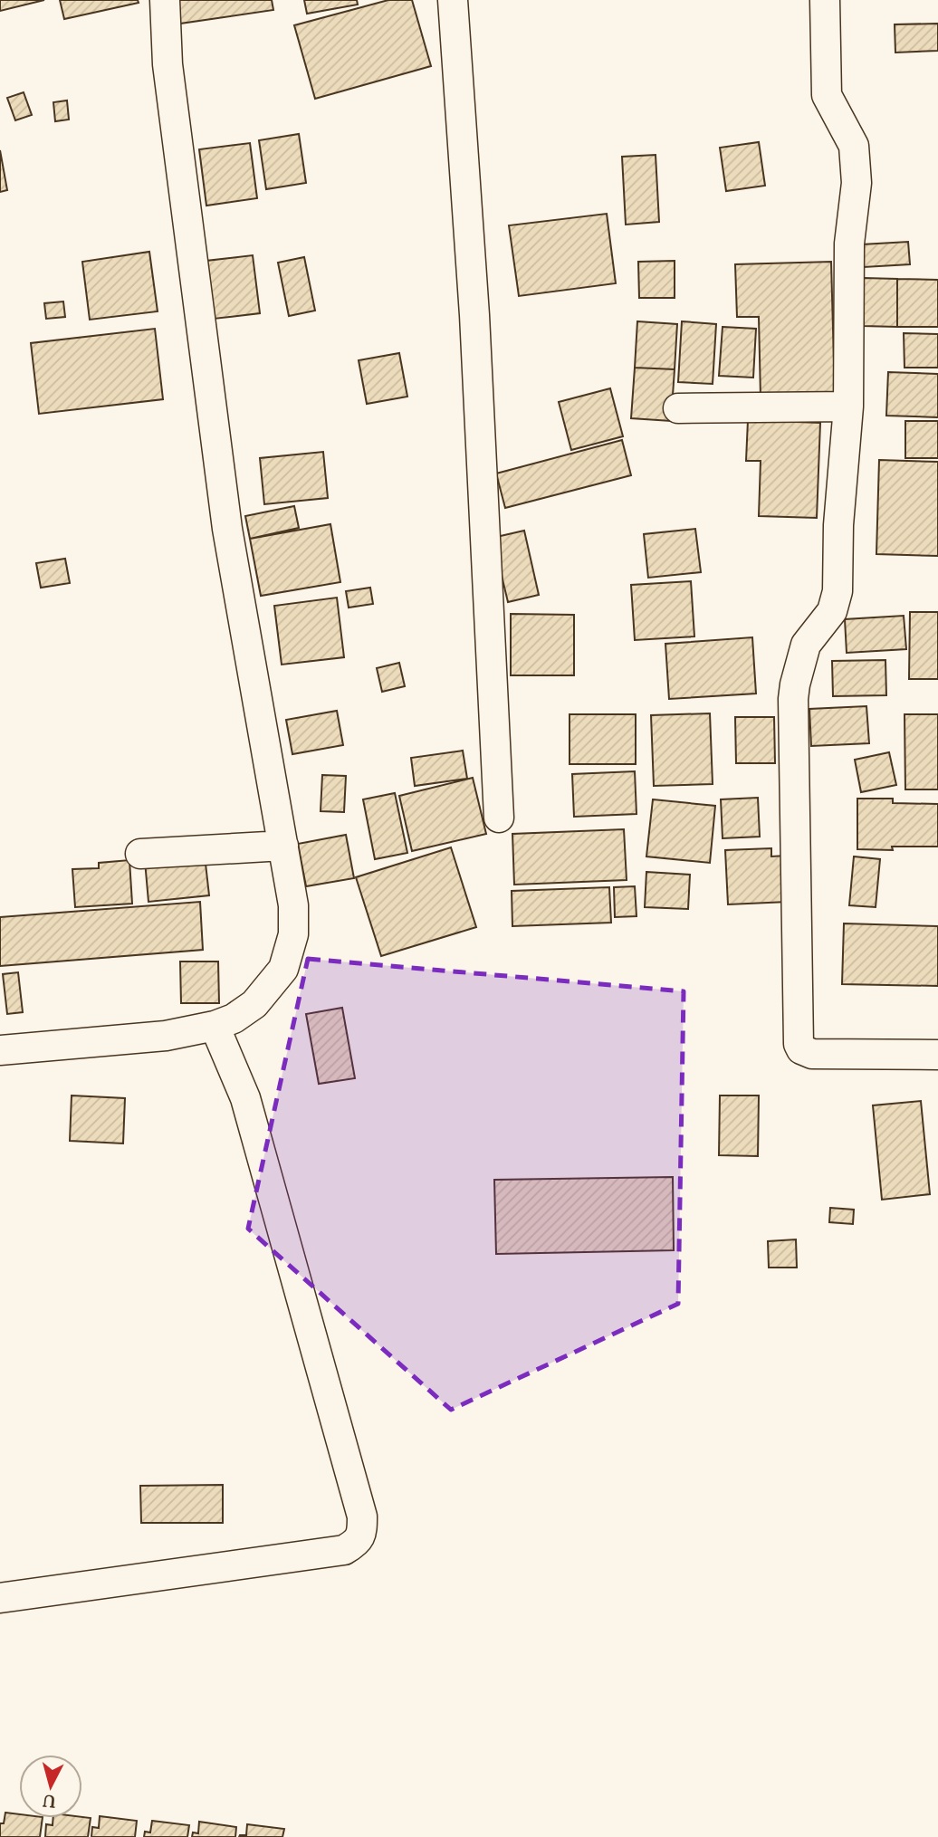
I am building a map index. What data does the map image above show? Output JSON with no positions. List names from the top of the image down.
{
  "north": "bottom"
}
